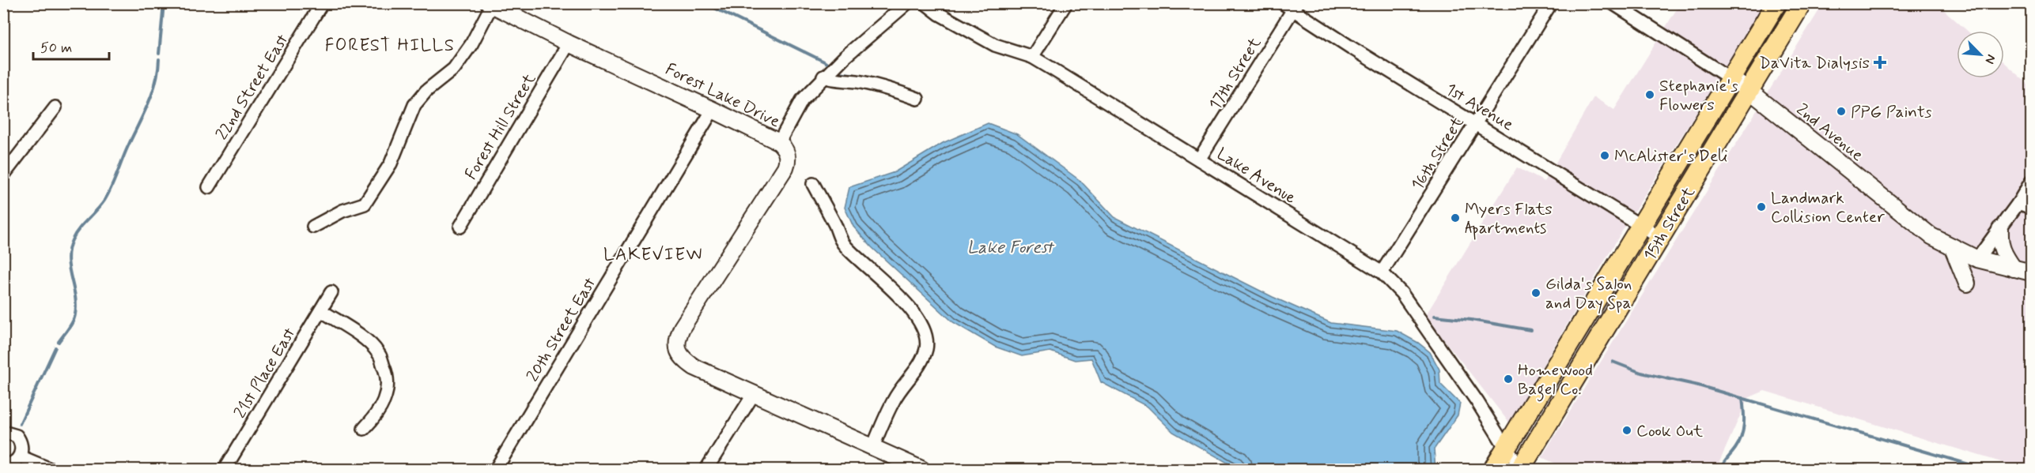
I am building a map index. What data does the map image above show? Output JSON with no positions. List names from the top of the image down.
{
  "streets": {
    "main road": ["15th Street"],
    "street": [
      "17th Street",
      "22nd Street East",
      "Forest Lake Drive",
      "1st Avenue",
      "Forest Hill Street",
      "2nd Avenue",
      "16th Street",
      "Lake Avenue",
      "20th Street East",
      "21st Place East"
    ]
  },
  "crossings": [
    ["17th Street", "1st Avenue"],
    ["17th Street", "Lake Avenue"],
    ["Forest Lake Drive", "Forest Hill Street"],
    ["Forest Lake Drive", "20th Street East"],
    ["1st Avenue", "16th Street"],
    ["1st Avenue", "15th Street"],
    ["2nd Avenue", "15th Street"],
    ["16th Street", "Lake Avenue"],
    ["Lake Avenue", "15th Street"]
  ],
  "districts": ["FOREST HILLS", "LAKEVIEW"],
  "water": ["Lake Forest"],
  "places": {
    "health": ["DaVita Dialysis"],
    "other": [
      "Stephanie's Flowers",
      "PPG Paints",
      "McAlister's Deli",
      "Landmark Collision Center",
      "Myers Flats Apartments",
      "Gilda's Salon and Day Spa",
      "Homewood Bagel Co.",
      "Cook Out"
    ]
  },
  "scale_bar": "50 m",
  "north": "bottom right"
}
